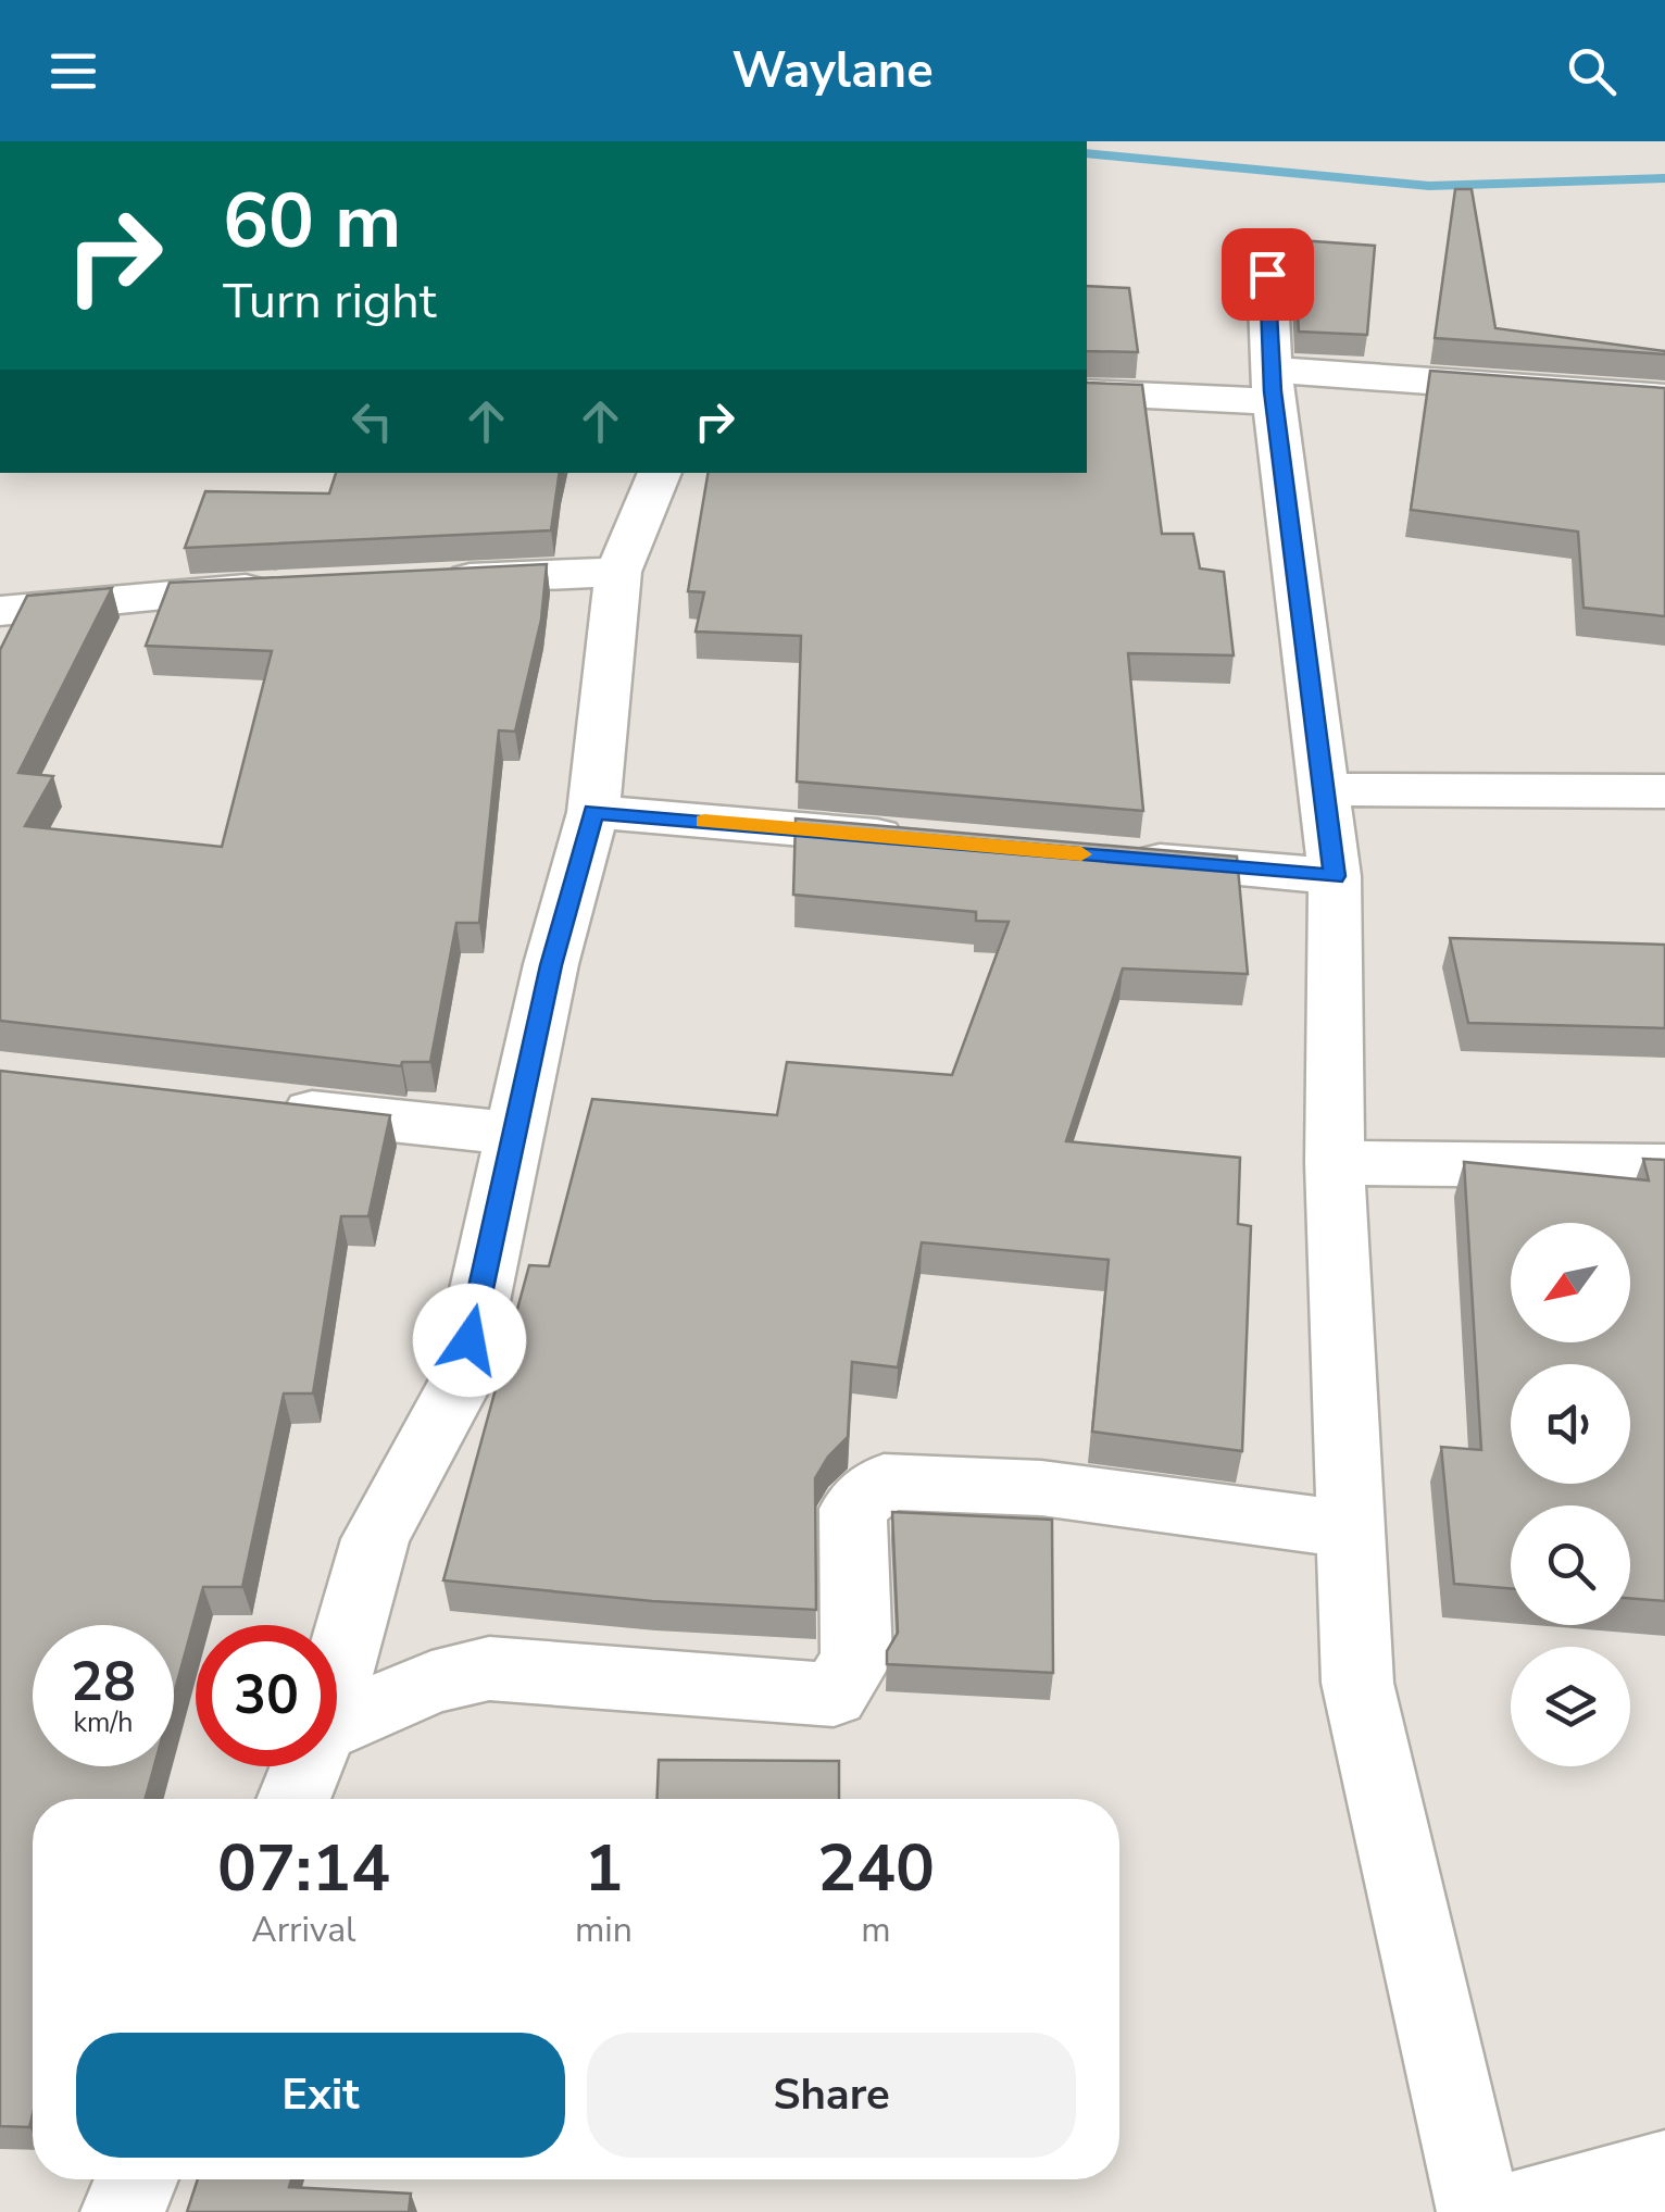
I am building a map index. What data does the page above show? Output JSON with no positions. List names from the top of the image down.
{
  "north": "bottom left",
  "page": {
    "header": "Waylane",
    "turn": ["60 m", "Turn right"],
    "speed": "28 km/h",
    "limit": "30",
    "eta": [
      "07:14",
      "Arrival",
      "1",
      "min",
      "240",
      "m"
    ],
    "buttons": ["Exit", "Share"]
  }
}
